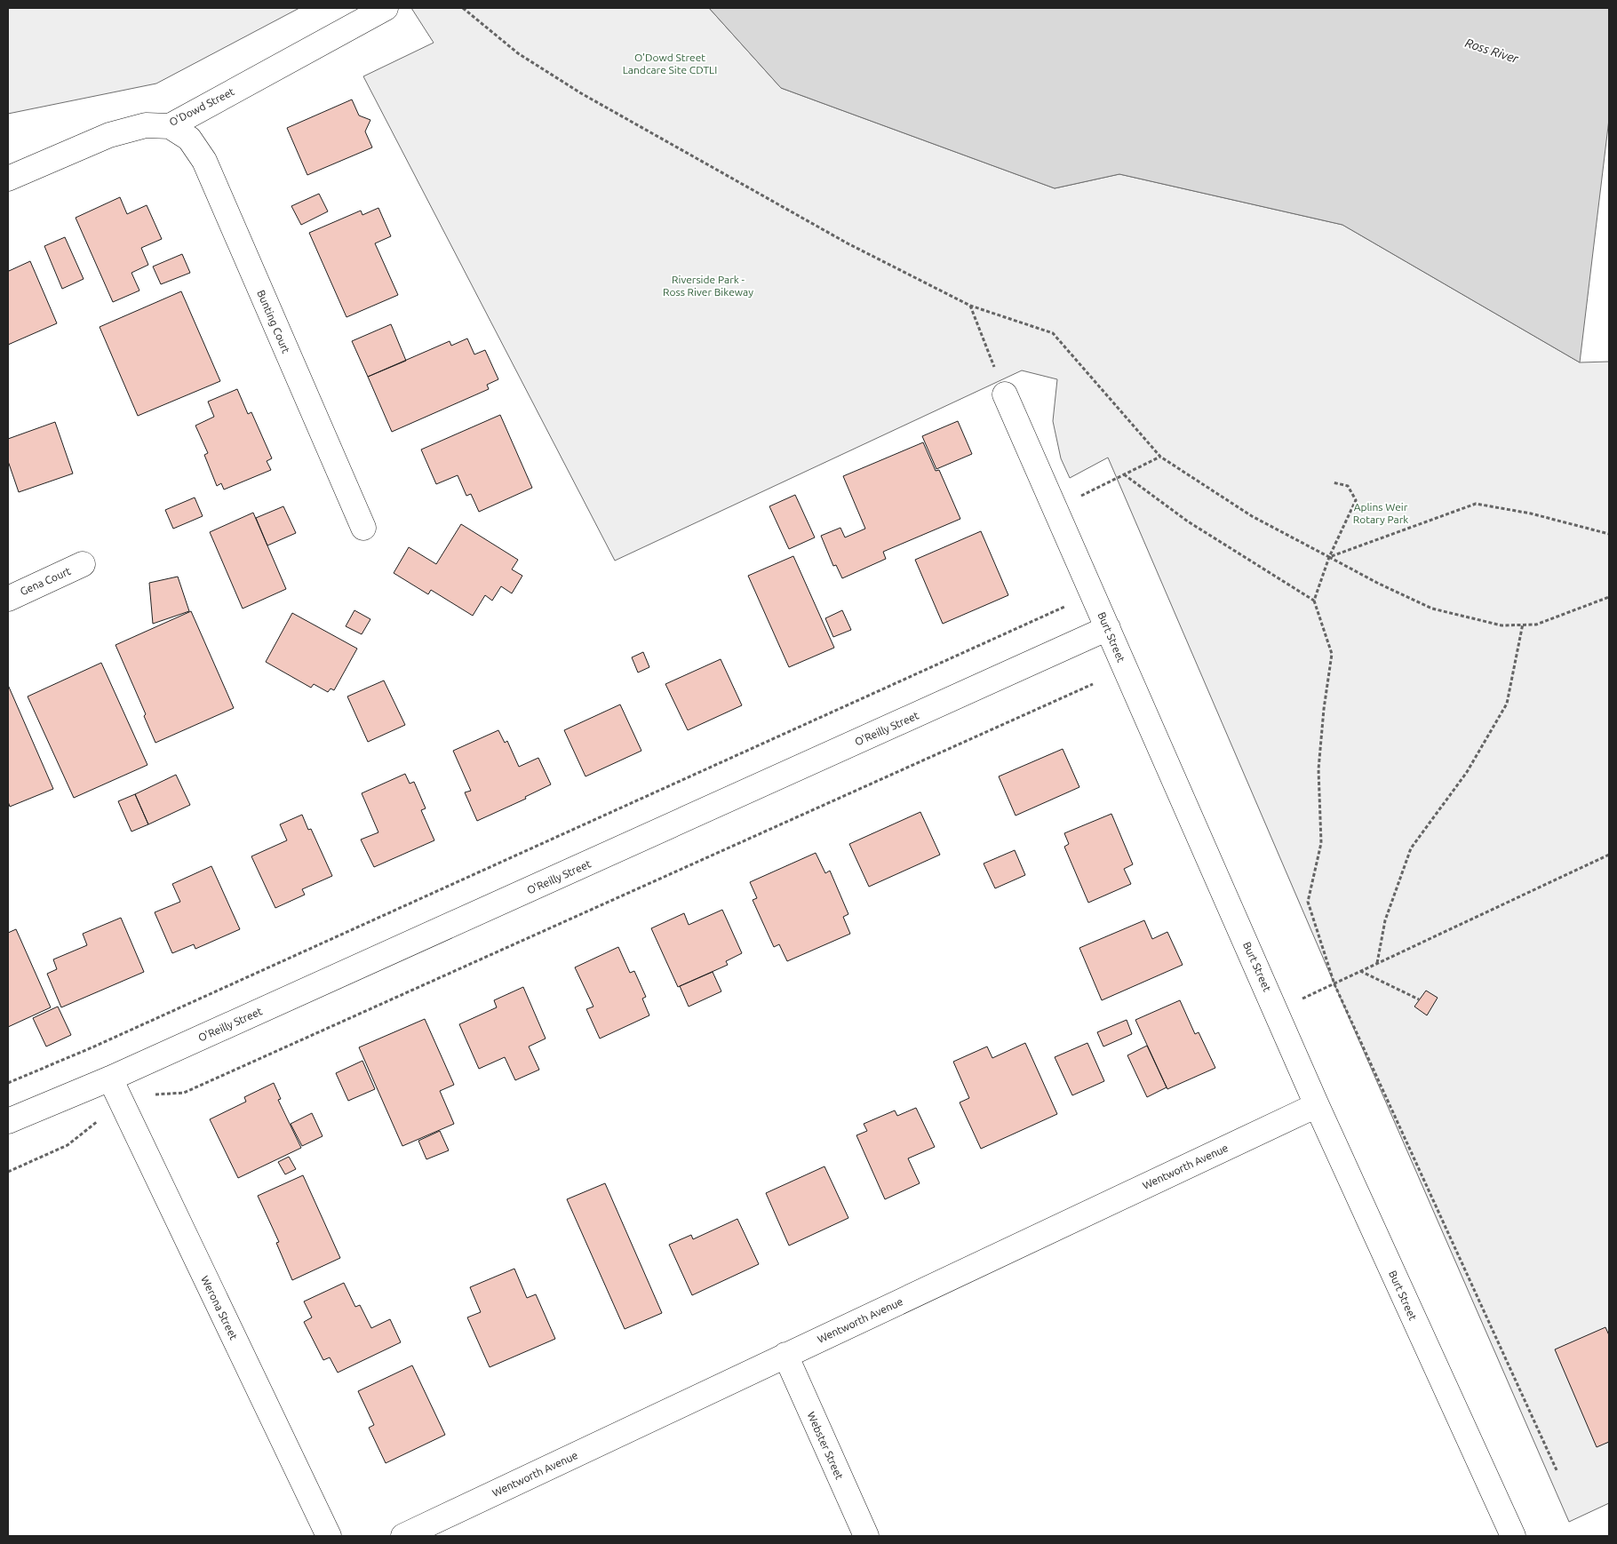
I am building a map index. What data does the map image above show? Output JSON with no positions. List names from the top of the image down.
{
  "streets": {
    "street": [
      "O'Dowd Street",
      "Bunting Court",
      "Gena Court",
      "Burt Street",
      "O'Reilly Street",
      "Wentworth Avenue",
      "Werona Street",
      "Webster Street"
    ]
  },
  "crossings": [
    ["O'Dowd Street", "Bunting Court"],
    ["Burt Street", "O'Reilly Street"],
    ["Burt Street", "Wentworth Avenue"],
    ["O'Reilly Street", "Werona Street"],
    ["Wentworth Avenue", "Webster Street"]
  ],
  "water": ["Ross River"],
  "parks": ["O'Dowd Street Landcare Site CDTLI", "Riverside Park - Ross River Bikeway", "Aplins Weir Rotary Park"]
}
